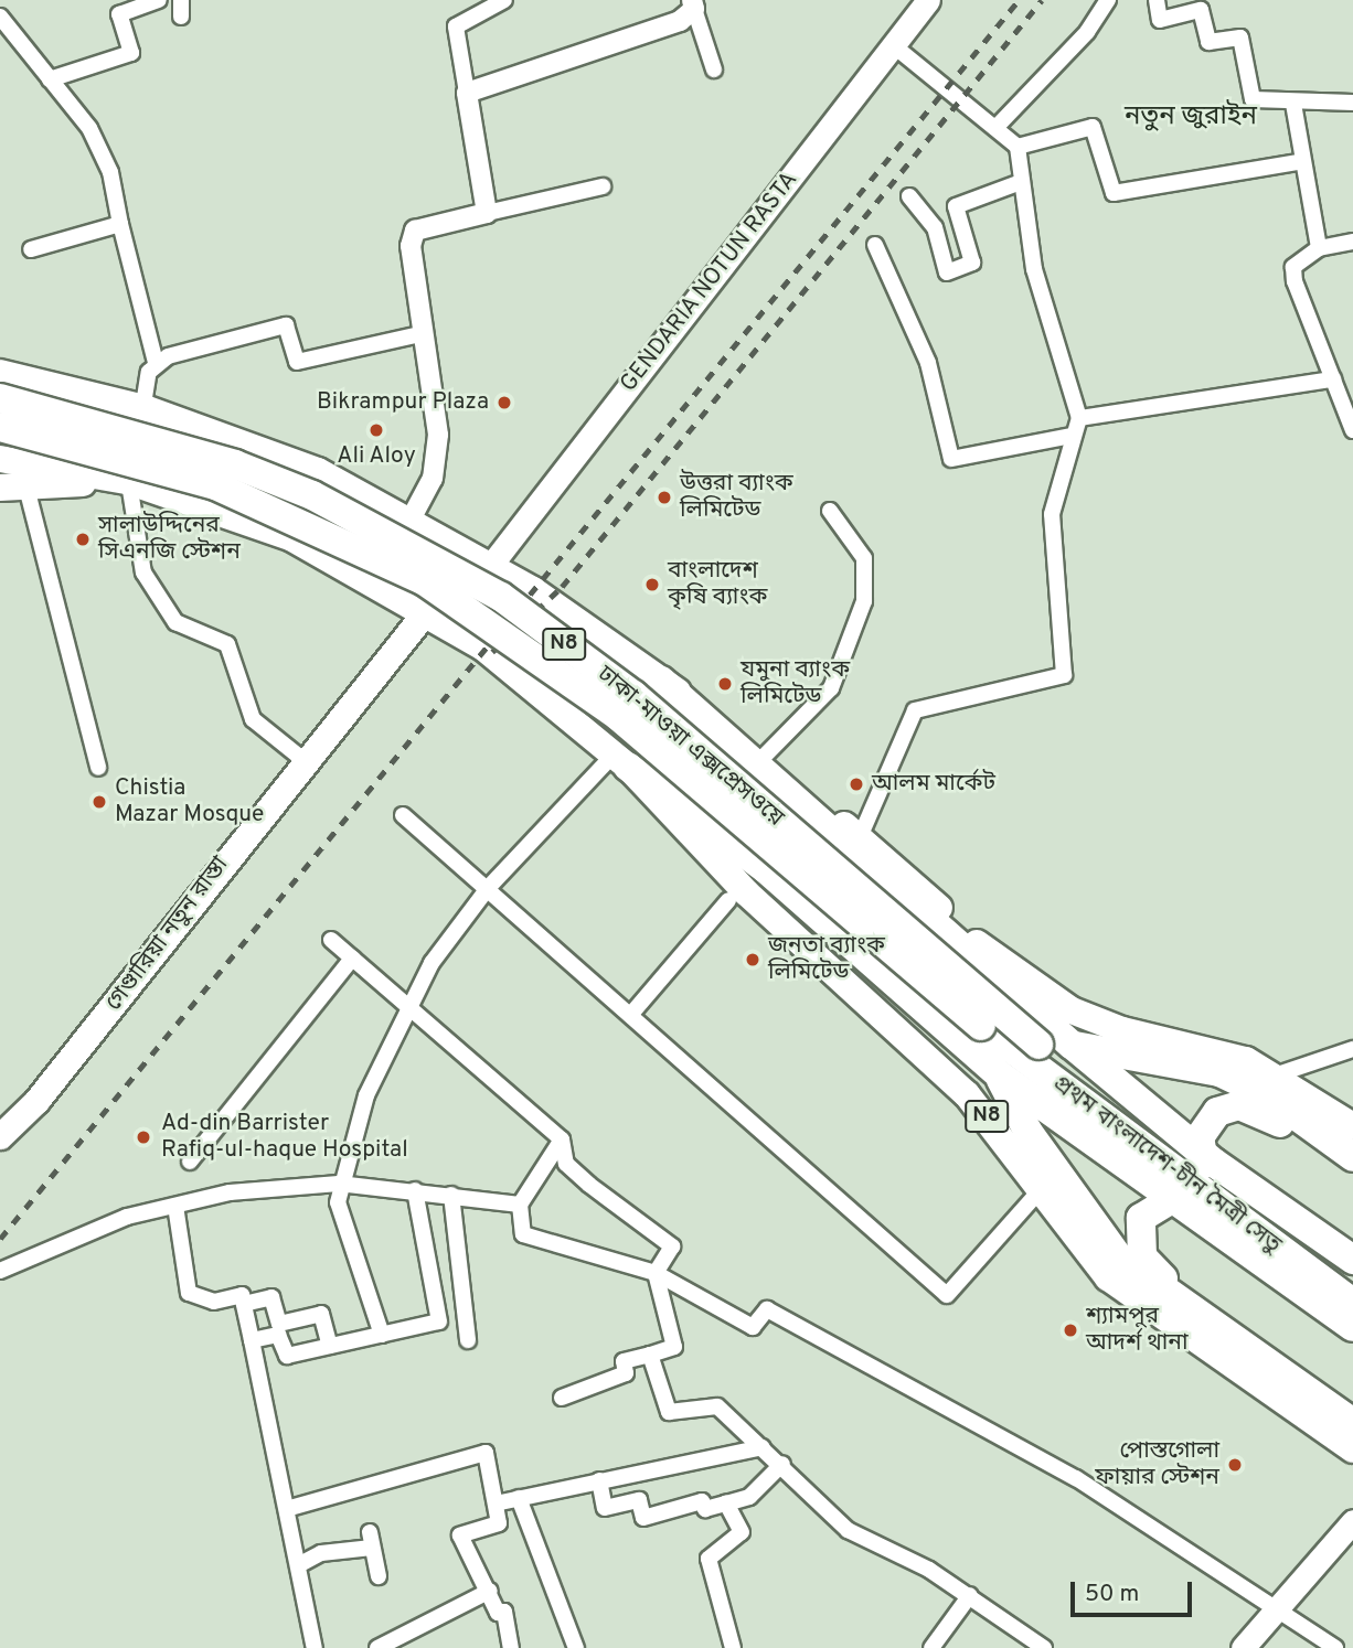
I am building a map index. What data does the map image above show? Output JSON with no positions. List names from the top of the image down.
{
  "streets": {
    "highway": ["N8", "ঢাকা-মাওয়া এক্সপ্রেসওয়ে", "প্রথম বাংলাদেশ-চীন মৈত্রী সেতু"],
    "main road": ["GENDARIA NOTUN RASTA", "গেণ্ডারিয়া নতুন রাস্তা"]
  },
  "crossings": [
    ["GENDARIA NOTUN RASTA", "N8"],
    ["GENDARIA NOTUN RASTA", "গেণ্ডারিয়া নতুন রাস্তা"],
    ["N8", "ঢাকা-মাওয়া এক্সপ্রেসওয়ে"],
    ["N8", "গেণ্ডারিয়া নতুন রাস্তা"],
    ["N8", "প্রথম বাংলাদেশ-চীন মৈত্রী সেতু"],
    ["ঢাকা-মাওয়া এক্সপ্রেসওয়ে", "প্রথম বাংলাদেশ-চীন মৈত্রী সেতু"]
  ],
  "districts": ["নতুন জুরাইন"],
  "places": [
    "Bikrampur Plaza",
    "Ali Aloy",
    "উত্তরা ব্যাংক লিমিটেড",
    "সালাউদ্দিনের সিএনজি স্টেশন",
    "বাংলাদেশ কৃষি ব্যাংক",
    "যমুনা ব্যাংক লিমিটেড",
    "আলম মার্কেট",
    "Chistia Mazar Mosque",
    "জনতা ব্যাংক লিমিটেড",
    "Ad-din Barrister Rafiq-ul-haque Hospital",
    "শ্যামপুর আদর্শ থানা",
    "পোস্তগোলা ফায়ার স্টেশন"
  ],
  "scale_bar": "50 m"
}
